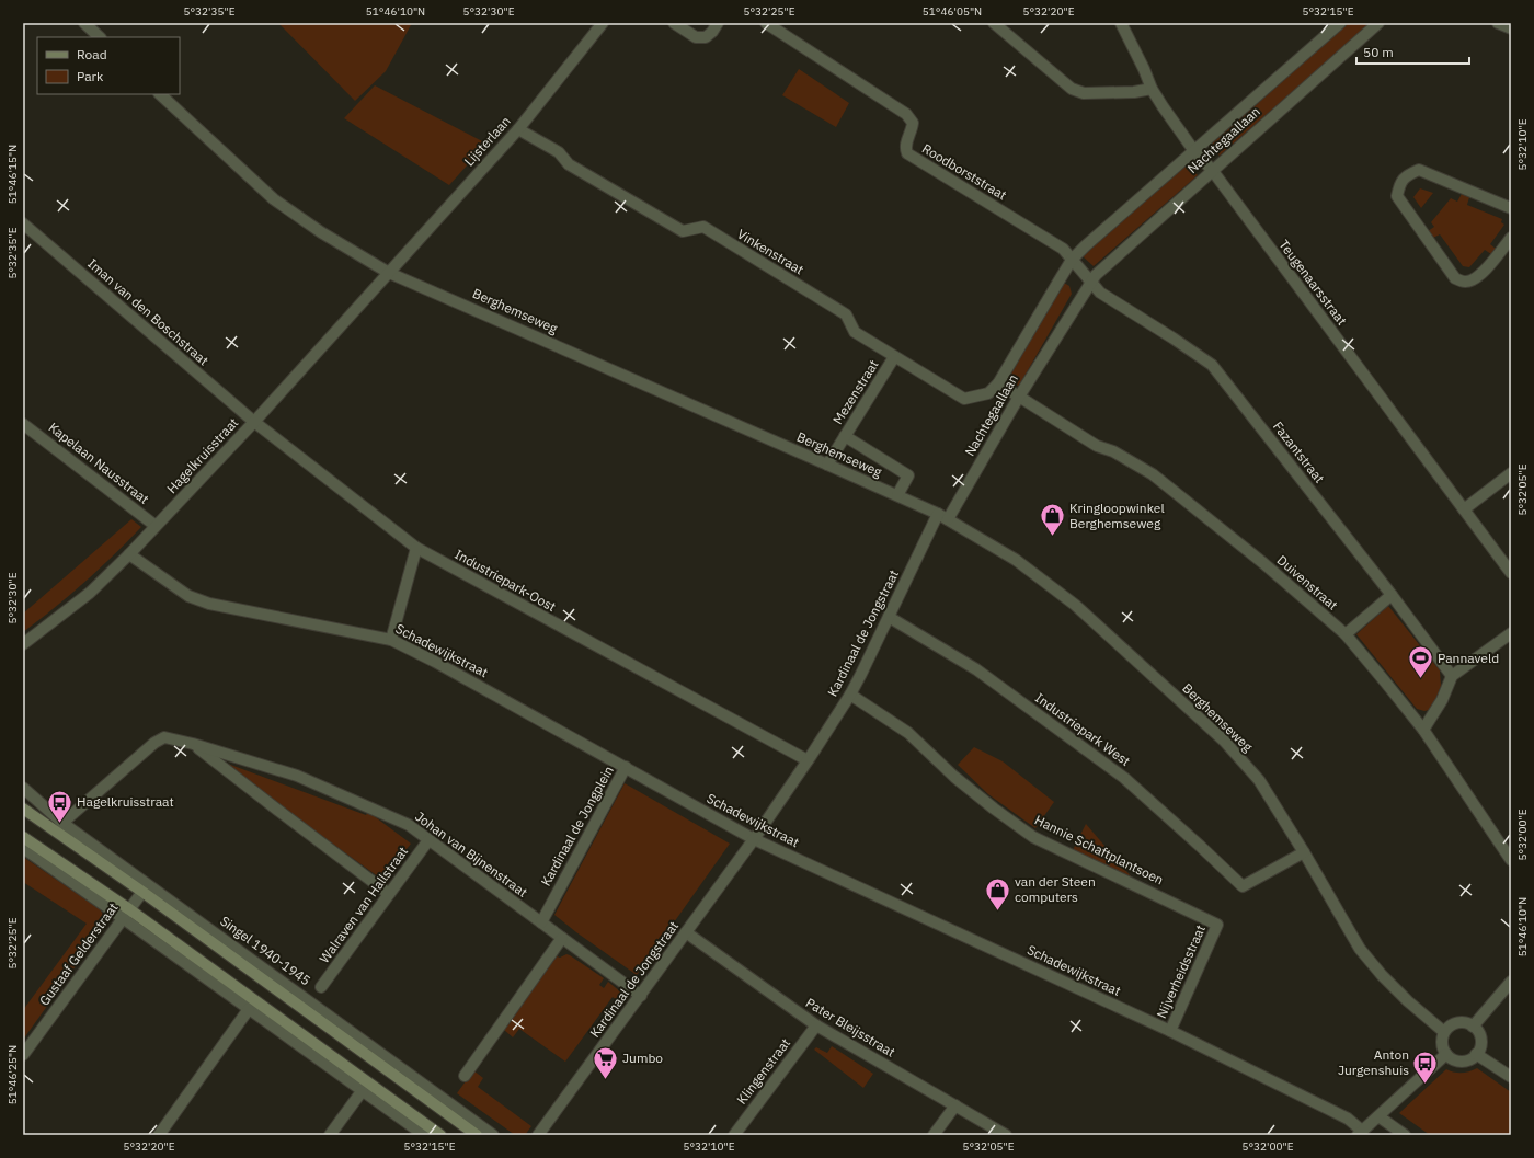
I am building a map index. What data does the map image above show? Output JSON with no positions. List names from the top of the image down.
{
  "streets": {
    "main road": ["Singel 1940-1945"],
    "street": [
      "Nachtegaallaan",
      "Lijsterlaan",
      "Roodborststraat",
      "Vinkenstraat",
      "Teugenaarsstraat",
      "Berghemseweg",
      "Iman van den Boschstraat",
      "Mezenstraat",
      "Fazantstraat",
      "Hagelkruisstraat",
      "Kapelaan Nausstraat",
      "Industriepark-Oost",
      "Duivenstraat",
      "Kardinaal de Jongstraat",
      "Schadewijkstraat",
      "Industriepark West",
      "Kardinaal de Jongplein",
      "Hannie Schaftplantsoen",
      "Johan van Bijnenstraat",
      "Walraven van Hallstraat",
      "Gustaaf Gelderstraat",
      "Nijverheidsstraat",
      "Pater Bleijsstraat",
      "Klingenstraat"
    ]
  },
  "crossings": [
    ["Nachtegaallaan", "Roodborststraat"],
    ["Nachtegaallaan", "Vinkenstraat"],
    ["Nachtegaallaan", "Teugenaarsstraat"],
    ["Nachtegaallaan", "Berghemseweg"],
    ["Nachtegaallaan", "Fazantstraat"],
    ["Nachtegaallaan", "Duivenstraat"],
    ["Nachtegaallaan", "Kardinaal de Jongstraat"],
    ["Lijsterlaan", "Vinkenstraat"],
    ["Lijsterlaan", "Berghemseweg"],
    ["Lijsterlaan", "Hagelkruisstraat"],
    ["Vinkenstraat", "Mezenstraat"],
    ["Vinkenstraat", "Duivenstraat"],
    ["Berghemseweg", "Mezenstraat"],
    ["Berghemseweg", "Hagelkruisstraat"],
    ["Berghemseweg", "Kardinaal de Jongstraat"],
    ["Berghemseweg", "Industriepark West"],
    ["Iman van den Boschstraat", "Hagelkruisstraat"],
    ["Iman van den Boschstraat", "Industriepark-Oost"],
    ["Hagelkruisstraat", "Kapelaan Nausstraat"],
    ["Hagelkruisstraat", "Industriepark-Oost"],
    ["Hagelkruisstraat", "Schadewijkstraat"],
    ["Industriepark-Oost", "Kardinaal de Jongstraat"],
    ["Kardinaal de Jongstraat", "Schadewijkstraat"],
    ["Kardinaal de Jongstraat", "Industriepark West"],
    ["Kardinaal de Jongstraat", "Hannie Schaftplantsoen"],
    ["Kardinaal de Jongstraat", "Johan van Bijnenstraat"],
    ["Kardinaal de Jongstraat", "Pater Bleijsstraat"],
    ["Schadewijkstraat", "Kardinaal de Jongplein"],
    ["Schadewijkstraat", "Nijverheidsstraat"],
    ["Kardinaal de Jongplein", "Johan van Bijnenstraat"],
    ["Hannie Schaftplantsoen", "Nijverheidsstraat"],
    ["Johan van Bijnenstraat", "Walraven van Hallstraat"],
    ["Johan van Bijnenstraat", "Singel 1940-1945"],
    ["Singel 1940-1945", "Gustaaf Gelderstraat"],
    ["Pater Bleijsstraat", "Klingenstraat"]
  ],
  "places": {
    "shop": ["Kringloopwinkel Berghemseweg", "van der Steen computers"],
    "sports": ["Pannaveld"],
    "bus stop": ["Hagelkruisstraat", "Anton Jurgenshuis"],
    "supermarket": ["Jumbo"]
  },
  "legend": ["Road", "Park"],
  "scale_bar": "50 m",
  "coordinates": [
    "5°32'35\"E",
    "51°46'10\"N",
    "5°32'30\"E",
    "5°32'25\"E",
    "51°46'05\"N",
    "5°32'20\"E",
    "5°32'15\"E",
    "5°32'10\"E",
    "51°46'15\"N",
    "5°32'05\"E",
    "5°32'00\"E",
    "51°46'25\"N"
  ]
}
